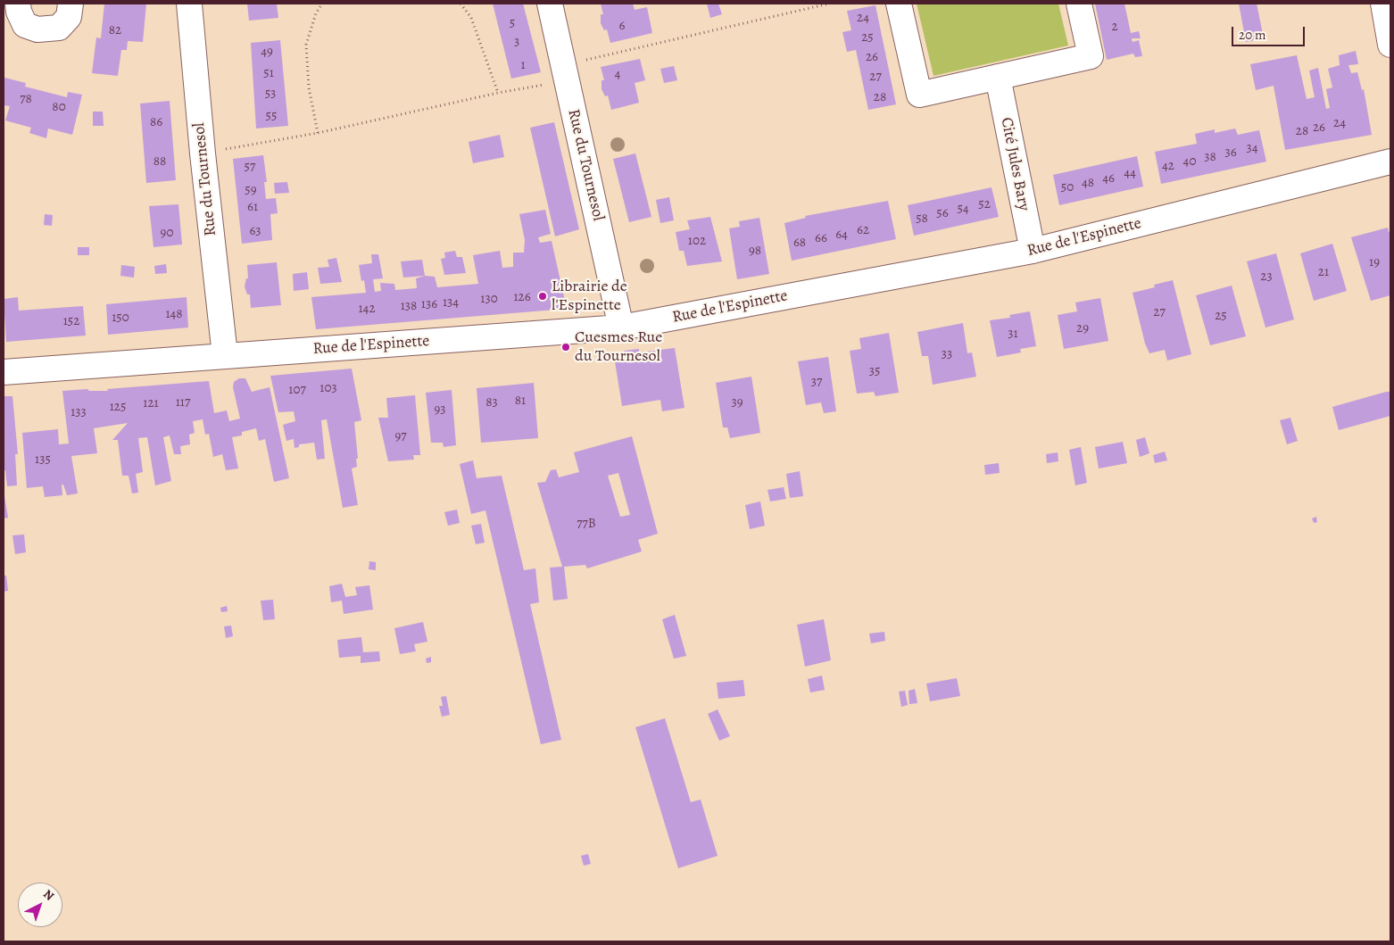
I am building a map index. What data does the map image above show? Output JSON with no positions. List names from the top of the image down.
{
  "streets": {
    "street": ["Cité Jules Bary", "Rue du Tournesol", "Rue de l'Espinette"]
  },
  "crossings": [
    ["Cité Jules Bary", "Rue de l'Espinette"],
    ["Rue du Tournesol", "Rue de l'Espinette"]
  ],
  "places": ["Librairie de l'Espinette", "Cuesmes Rue du Tournesol"],
  "house_numbers": [
    "24",
    "5",
    "6",
    "2",
    "82",
    "25",
    "3",
    "49",
    "26",
    "1",
    "51",
    "4",
    "27",
    "53",
    "28",
    "78",
    "80",
    "55",
    "86",
    "24",
    "26",
    "28",
    "34",
    "36",
    "38",
    "88",
    "40",
    "42",
    "57",
    "44",
    "46",
    "48",
    "50",
    "59",
    "52",
    "61",
    "54",
    "56",
    "58",
    "62",
    "63",
    "90",
    "64",
    "66",
    "102",
    "68",
    "98",
    "19",
    "21",
    "23",
    "126",
    "130",
    "134",
    "136",
    "138",
    "142",
    "27",
    "148",
    "25",
    "150",
    "152",
    "29",
    "31",
    "33",
    "35",
    "37",
    "103",
    "107",
    "81",
    "117",
    "83",
    "39",
    "121",
    "125",
    "93",
    "133",
    "97",
    "135",
    "77B"
  ],
  "scale_bar": "20 m",
  "north": "top right"
}
